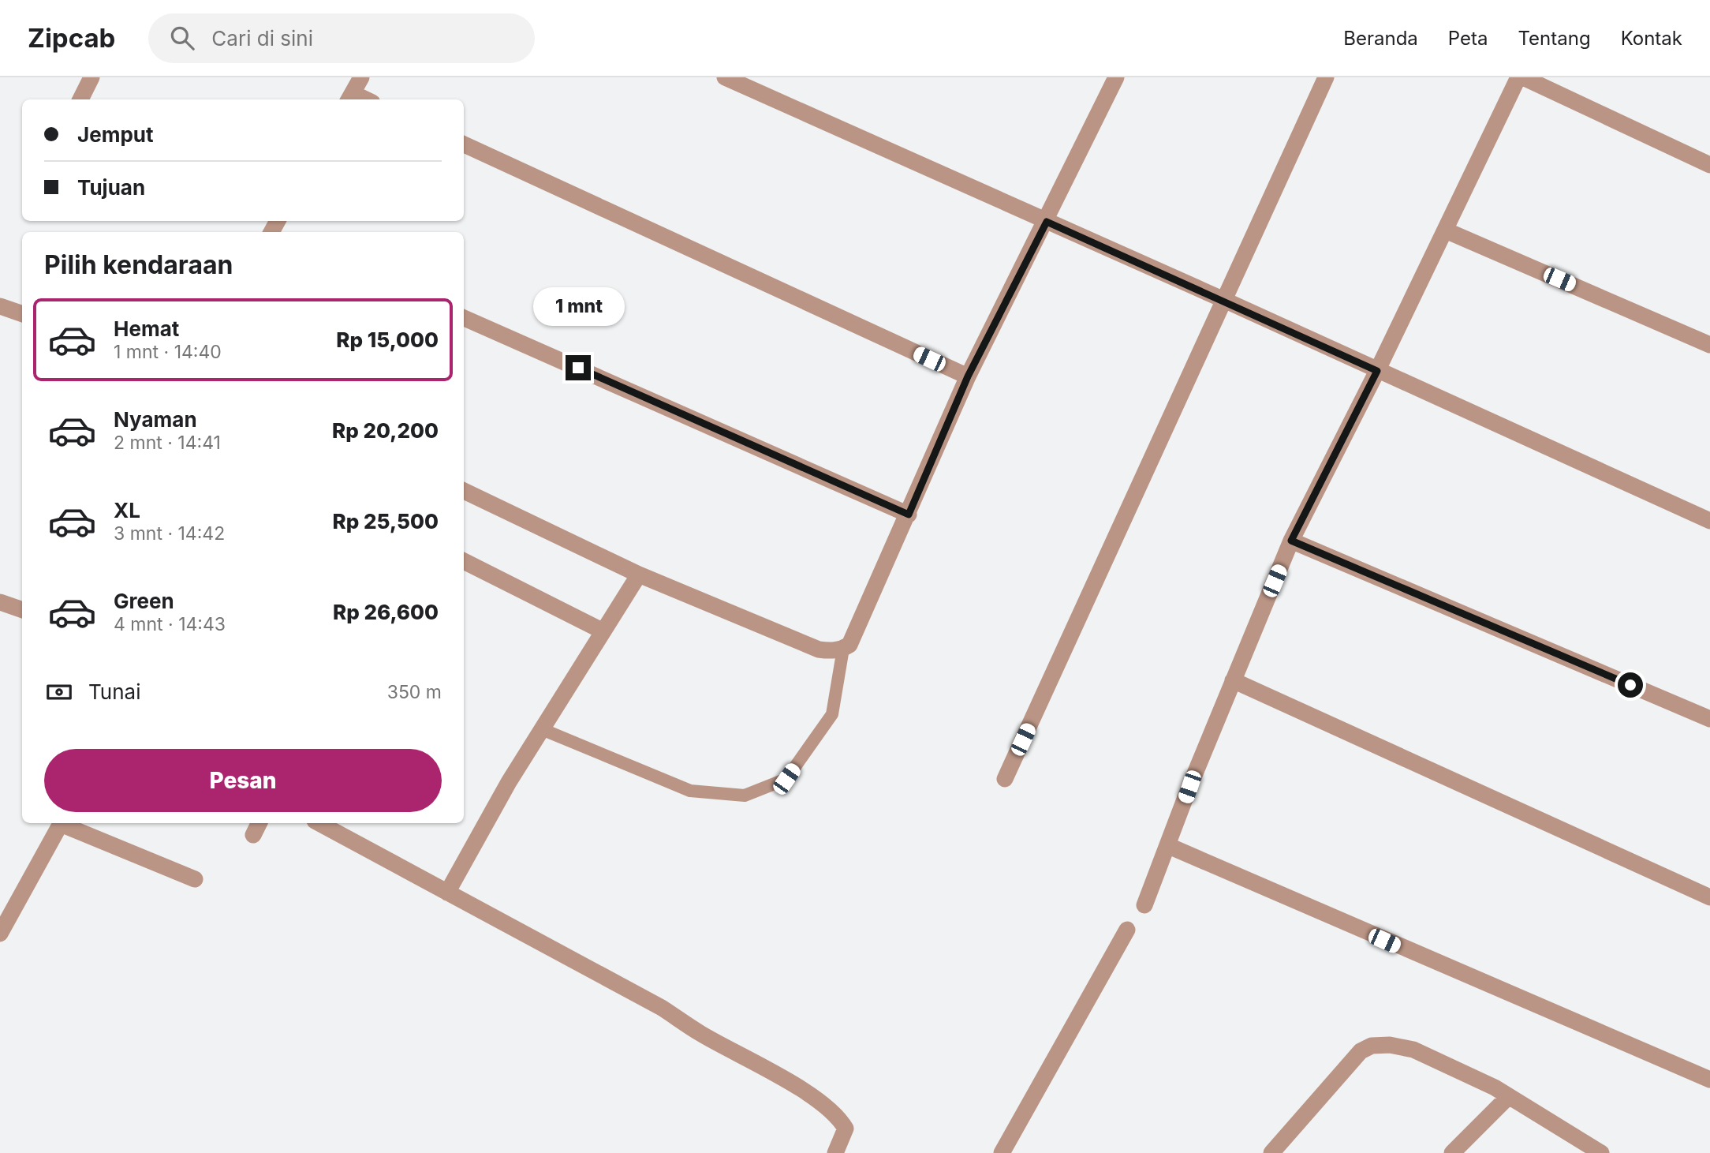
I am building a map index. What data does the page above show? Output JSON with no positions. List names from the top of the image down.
{
  "page": {
    "header": "Zipcab",
    "search": "Cari di sini",
    "nav": [
      "Beranda",
      "Peta",
      "Tentang",
      "Kontak"
    ],
    "banner": ["Jemput", "Tujuan"],
    "heading": "Pilih kendaraan",
    "bubble": "1 mnt",
    "list": [
      {
        "name": "Hemat",
        "note": "1 mnt · 14:40",
        "value": "Rp 15,000"
      },
      {
        "name": "Nyaman",
        "note": "2 mnt · 14:41",
        "value": "Rp 20,200"
      },
      {
        "name": "XL",
        "note": "3 mnt · 14:42",
        "value": "Rp 25,500"
      },
      {
        "name": "Green",
        "note": "4 mnt · 14:43",
        "value": "Rp 26,600"
      }
    ],
    "pay": ["Tunai", "350 m"],
    "buttons": "Pesan"
  }
}
